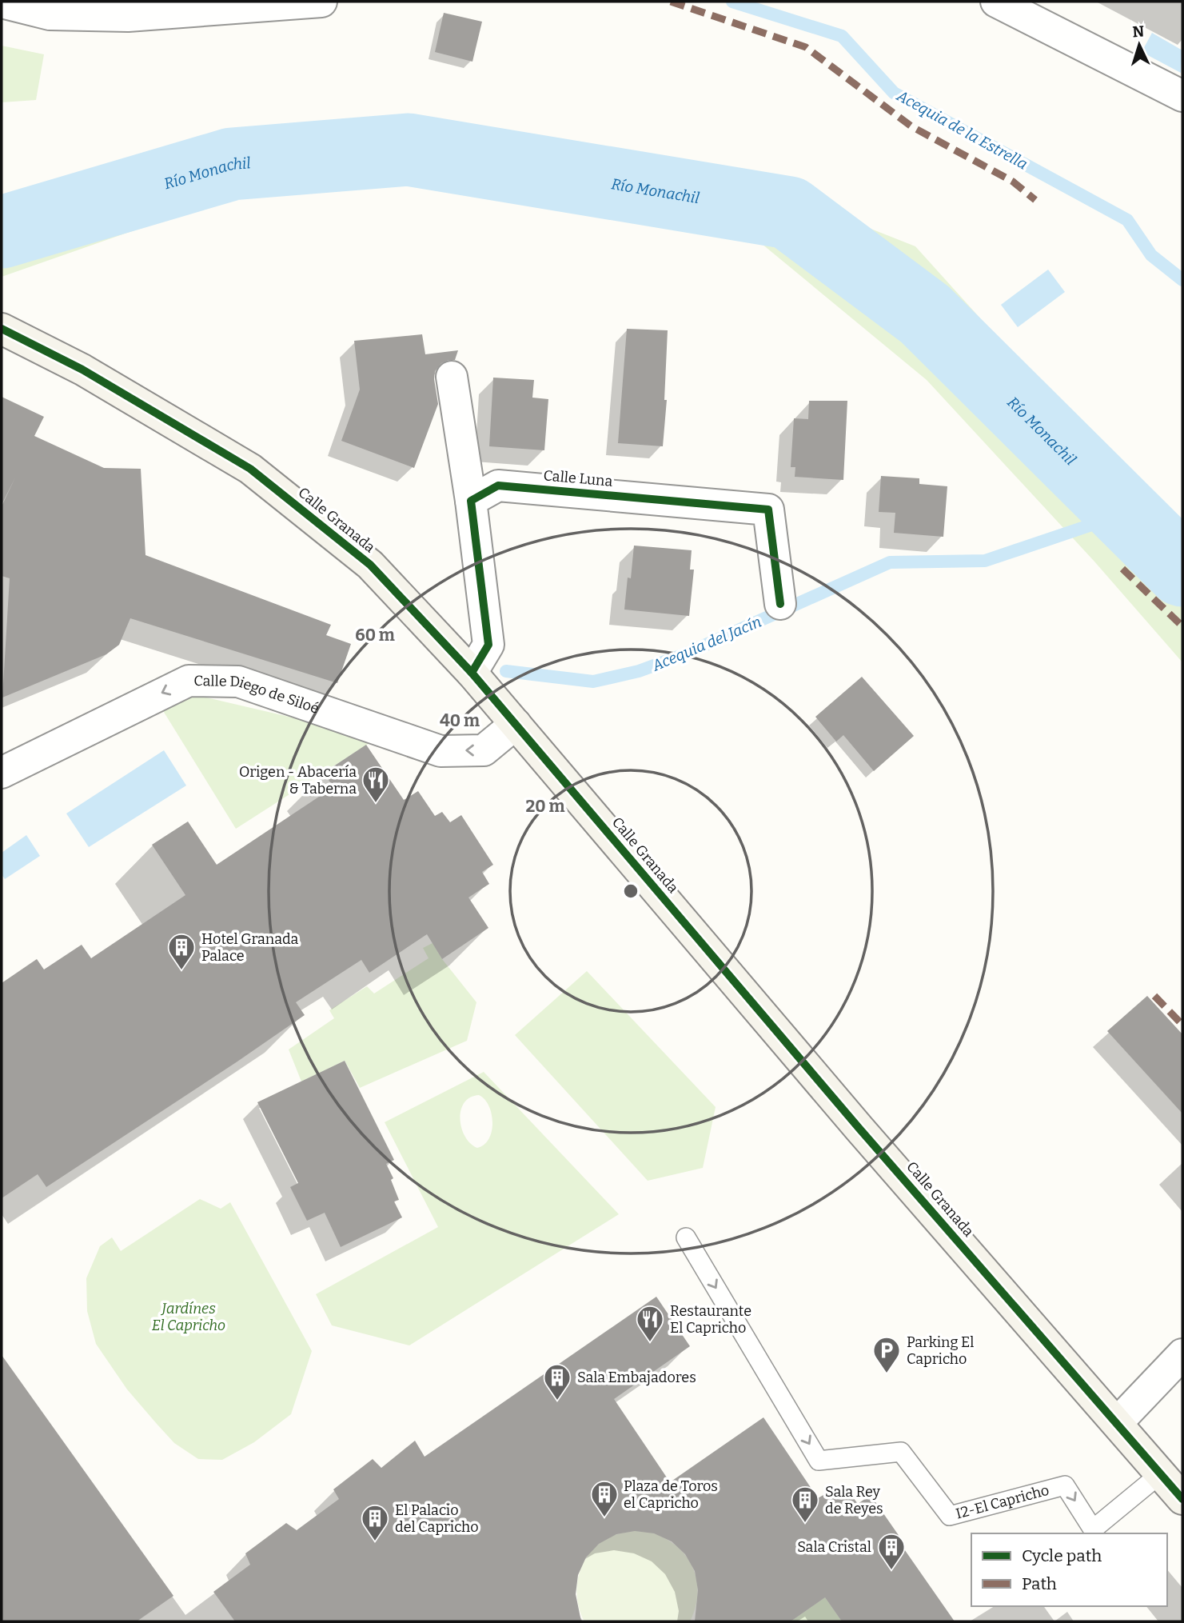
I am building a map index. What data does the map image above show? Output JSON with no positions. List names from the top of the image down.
{
  "streets": {
    "street": ["Calle Luna", "Calle Granada", "Calle Diego de Siloé"],
    "lane": ["I2-El Capricho"]
  },
  "crossings": [
    ["Calle Granada", "Calle Diego de Siloé"],
    ["Calle Granada", "I2-El Capricho"]
  ],
  "one_way": ["Calle Diego de Siloé"],
  "water": ["Acequia de la Estrella", "Río Monachil", "Acequia del Jacín"],
  "parks": ["Jardínes El Capricho"],
  "places": {
    "restaurant": ["Origen - Abacería & Taberna", "Restaurante El Capricho"],
    "building": [
      "Hotel Granada Palace",
      "Sala Embajadores",
      "Plaza de Toros el Capricho",
      "Sala Rey de Reyes",
      "El Palacio del Capricho",
      "Sala Cristal"
    ],
    "parking": ["Parking El Capricho"]
  },
  "legend": ["Cycle path", "Path"],
  "north": "top",
  "rings": ["60 m", "40 m", "20 m"]
}
